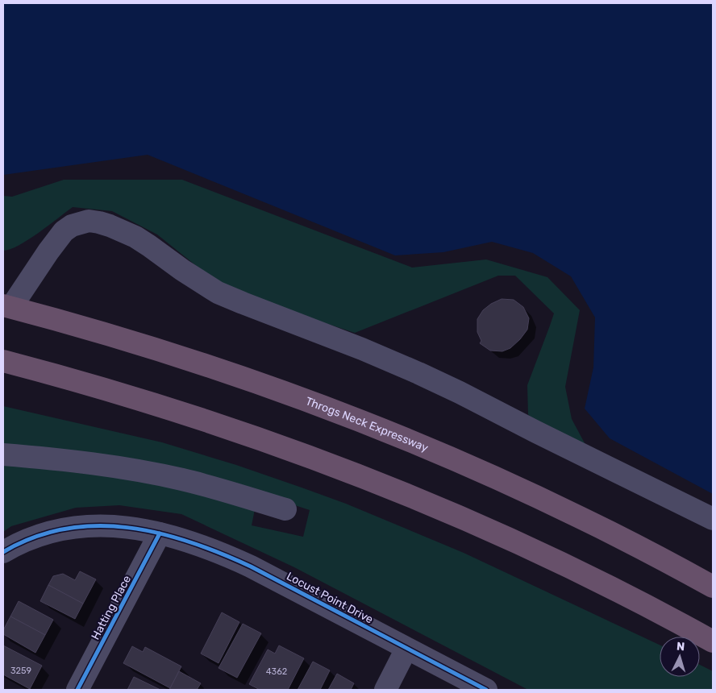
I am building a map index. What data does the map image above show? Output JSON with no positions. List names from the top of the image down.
{
  "streets": {
    "highway": ["Throgs Neck Expressway"],
    "street": ["Locust Point Drive", "Hatting Place"]
  },
  "crossings": [
    ["Locust Point Drive", "Hatting Place"]
  ],
  "house_numbers": ["3259", "4362"],
  "north": "top"
}
